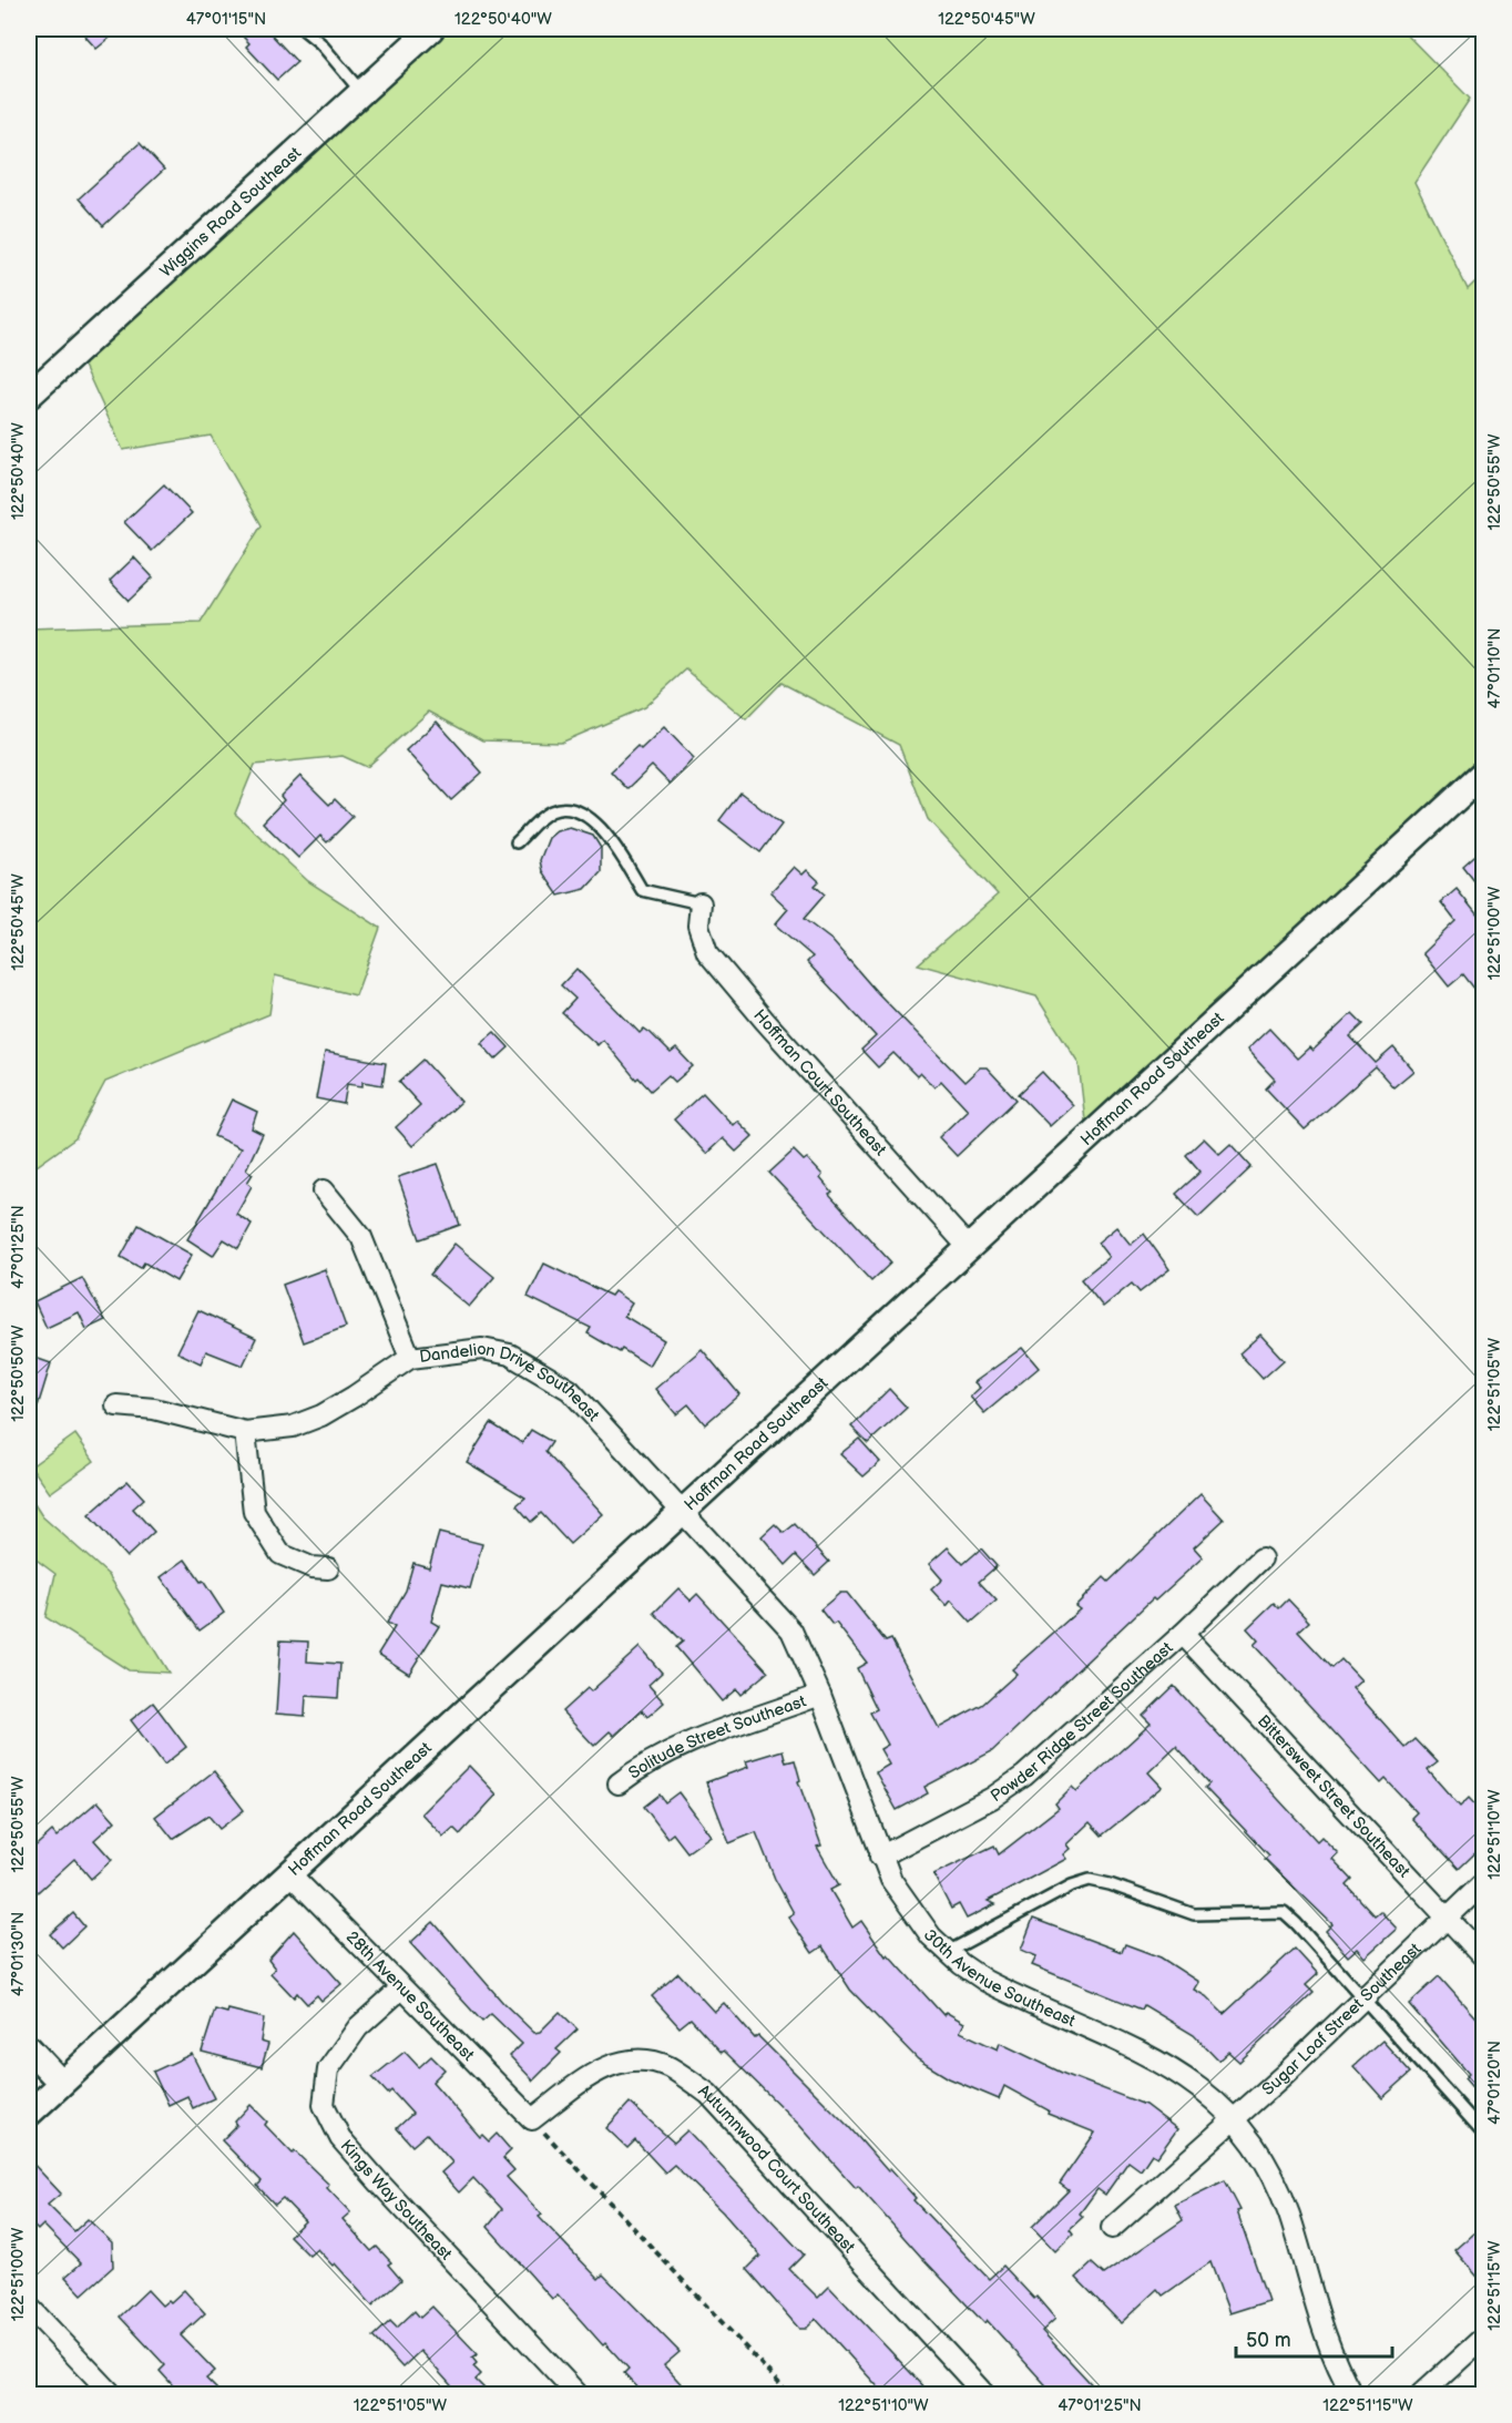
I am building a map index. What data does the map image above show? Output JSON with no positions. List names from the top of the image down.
{
  "streets": {
    "street": [
      "Wiggins Road Southeast",
      "Hoffman Road Southeast",
      "Hoffman Court Southeast",
      "Dandelion Drive Southeast",
      "Powder Ridge Street Southeast",
      "Solitude Street Southeast",
      "Bittersweet Street Southeast",
      "30th Avenue Southeast",
      "28th Avenue Southeast",
      "Sugar Loaf Street Southeast",
      "Autumnwood Court Southeast",
      "Kings Way Southeast"
    ]
  },
  "crossings": [
    ["Hoffman Road Southeast", "Hoffman Court Southeast"],
    ["Hoffman Road Southeast", "Dandelion Drive Southeast"],
    ["Hoffman Road Southeast", "30th Avenue Southeast"],
    ["Hoffman Road Southeast", "28th Avenue Southeast"],
    ["Dandelion Drive Southeast", "30th Avenue Southeast"],
    ["Powder Ridge Street Southeast", "Bittersweet Street Southeast"],
    ["Powder Ridge Street Southeast", "30th Avenue Southeast"],
    ["Solitude Street Southeast", "30th Avenue Southeast"],
    ["Bittersweet Street Southeast", "Sugar Loaf Street Southeast"],
    ["30th Avenue Southeast", "Sugar Loaf Street Southeast"],
    ["28th Avenue Southeast", "Autumnwood Court Southeast"],
    ["28th Avenue Southeast", "Kings Way Southeast"]
  ],
  "scale_bar": "50 m",
  "coordinates": [
    "47°01'15\"N",
    "122°50'40\"W",
    "122°50'45\"W",
    "122°50'55\"W",
    "47°01'10\"N",
    "122°51'00\"W",
    "47°01'25\"N",
    "122°50'50\"W",
    "122°51'05\"W",
    "122°51'10\"W",
    "47°01'30\"N",
    "47°01'20\"N",
    "122°51'15\"W"
  ]
}
